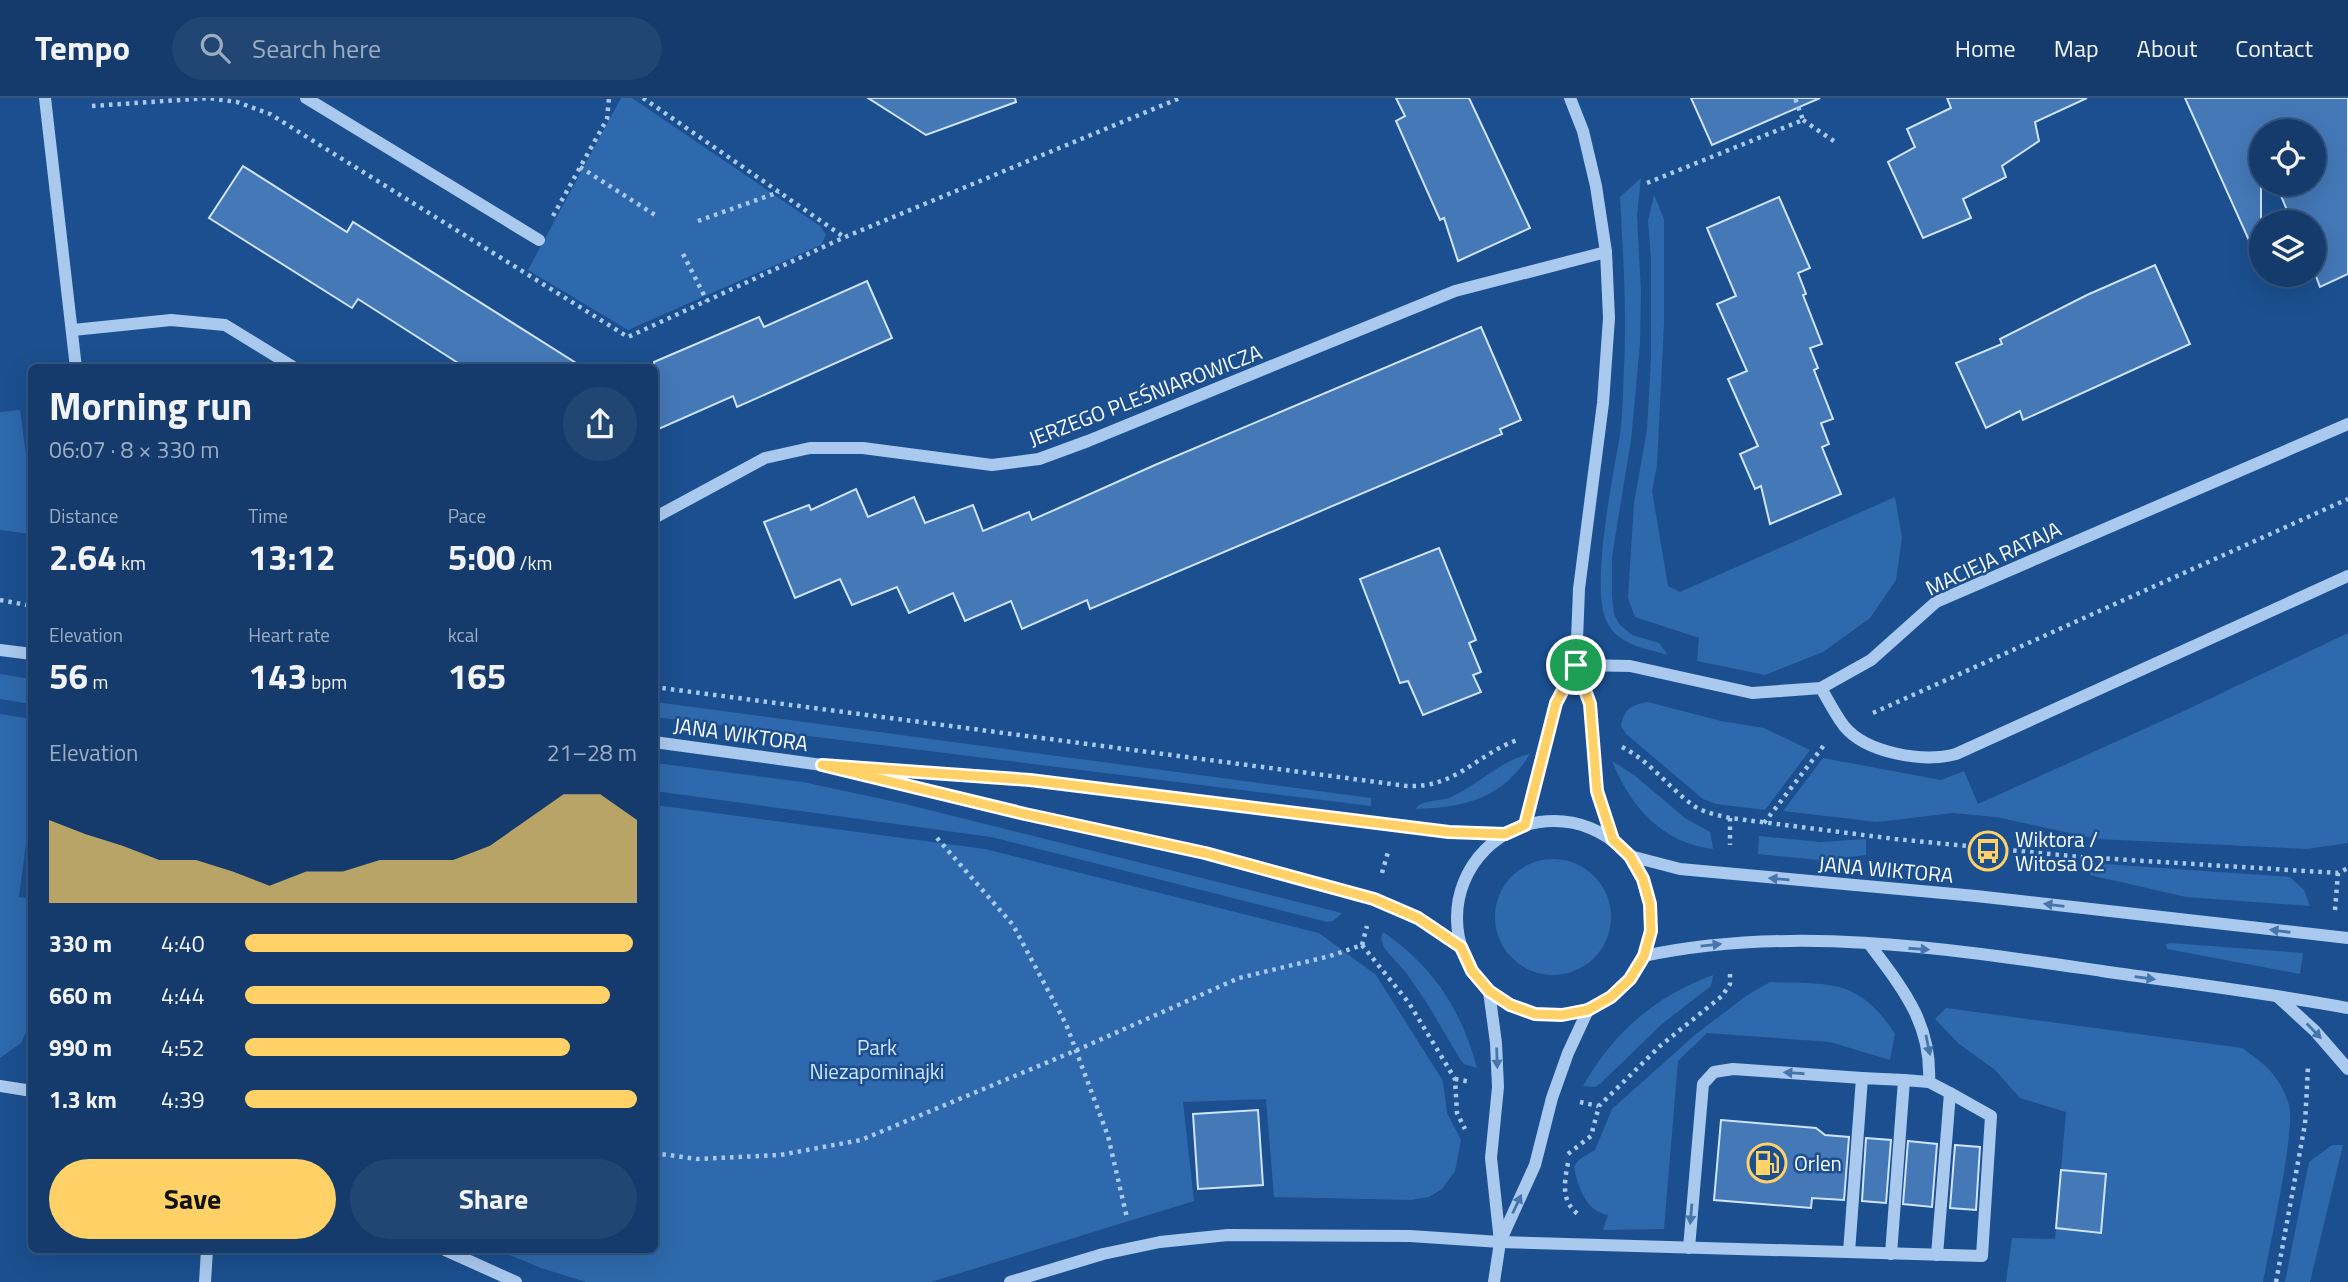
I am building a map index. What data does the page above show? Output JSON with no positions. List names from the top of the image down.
{
  "streets": {
    "street": ["JERZEGO PLEŚNIAROWICZA", "MACIEJA RATAJA", "JANA WIKTORA"]
  },
  "parks": ["Park Niezapominajki"],
  "places": {
    "bus stop": ["Wiktora / Witosa 02"],
    "fuel station": ["Orlen"]
  },
  "page": {
    "header": "Tempo",
    "search": "Search here",
    "nav": [
      "Home",
      "Map",
      "About",
      "Contact"
    ],
    "heading": ["Morning run", "06:07 · 8 × 330 m"],
    "stats": [
      ["Distance", "2.64 km"],
      ["Time", "13:12"],
      ["Pace", "5:00 /km"],
      ["Elevation", "56 m"],
      ["Heart rate", "143 bpm"],
      ["kcal", "165"]
    ],
    "chart": ["Elevation", "21–28 m"],
    "list": [
      {
        "name": "330 m",
        "note": "4:40"
      },
      {
        "name": "660 m",
        "note": "4:44"
      },
      {
        "name": "990 m",
        "note": "4:52"
      },
      {
        "name": "1.3 km",
        "note": "4:39"
      }
    ],
    "buttons": ["Save", "Share"]
  }
}
